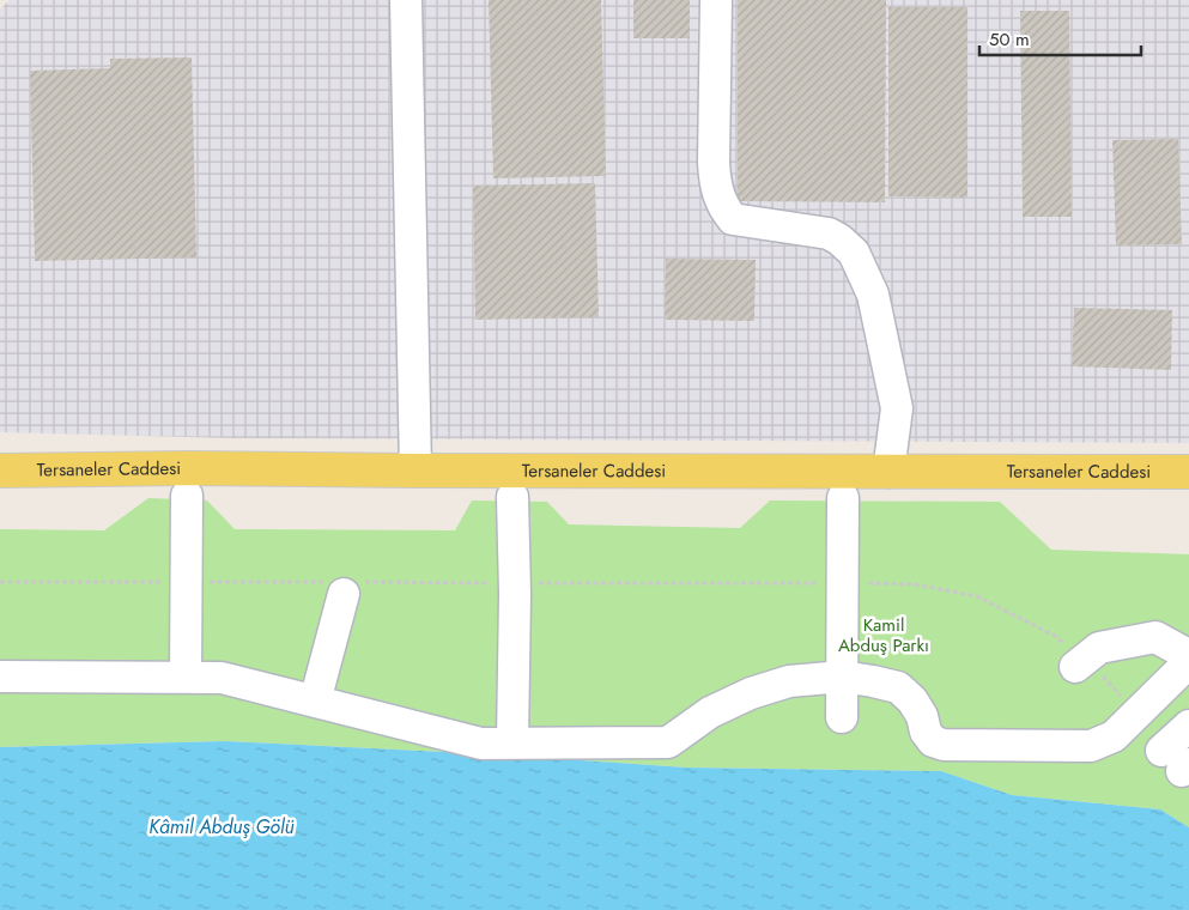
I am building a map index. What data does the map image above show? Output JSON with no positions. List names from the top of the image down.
{
  "streets": {
    "main road": ["Tersaneler Caddesi"]
  },
  "water": ["Kâmil Abduş Gölü"],
  "parks": ["Kamil Abduş Parkı"],
  "scale_bar": "50 m"
}
